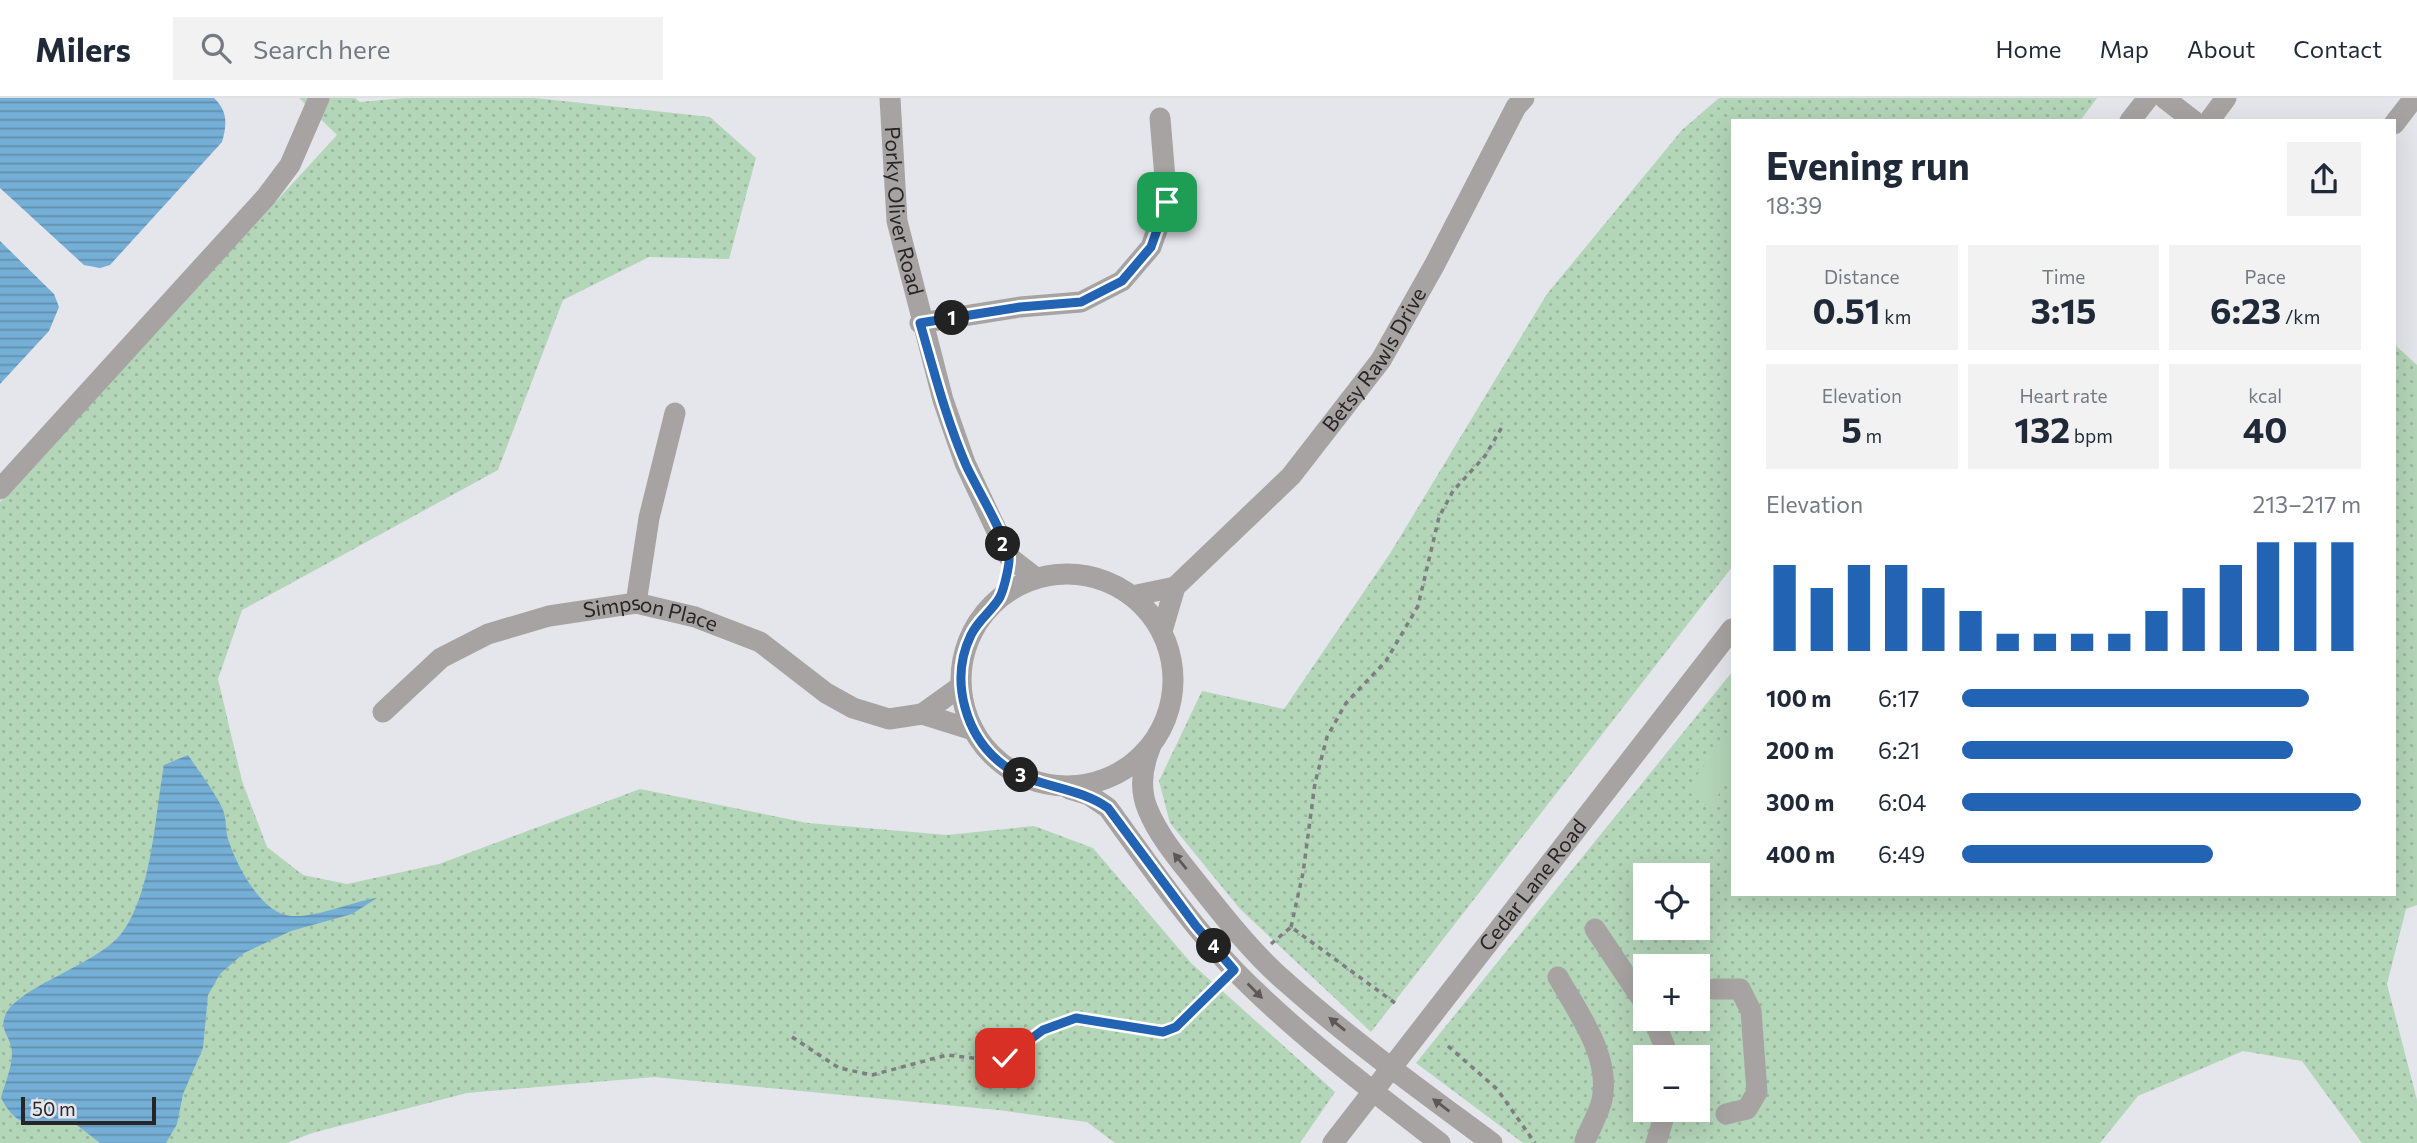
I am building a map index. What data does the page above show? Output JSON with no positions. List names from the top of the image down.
{
  "streets": {
    "street": [
      "Porky Oliver Road",
      "Betsy Rawls Drive",
      "Simpson Place",
      "Cedar Lane Road"
    ]
  },
  "crossings": [
    ["Porky Oliver Road", "Betsy Rawls Drive"],
    ["Porky Oliver Road", "Simpson Place"],
    ["Betsy Rawls Drive", "Simpson Place"]
  ],
  "scale_bar": "50 m",
  "page": {
    "header": "Milers",
    "search": "Search here",
    "nav": [
      "Home",
      "Map",
      "About",
      "Contact"
    ],
    "heading": ["Evening run", "18:39"],
    "stats": [
      ["Distance", "0.51 km"],
      ["Time", "3:15"],
      ["Pace", "6:23 /km"],
      ["Elevation", "5 m"],
      ["Heart rate", "132 bpm"],
      ["kcal", "40"]
    ],
    "pins": [
      "1",
      "2",
      "3",
      "4"
    ],
    "chart": ["Elevation", "213–217 m"],
    "list": [
      {
        "name": "100 m",
        "note": "6:17"
      },
      {
        "name": "200 m",
        "note": "6:21"
      },
      {
        "name": "300 m",
        "note": "6:04"
      },
      {
        "name": "400 m",
        "note": "6:49"
      }
    ],
    "map_buttons": ["+", "−"],
    "scale": "50 m"
  }
}
